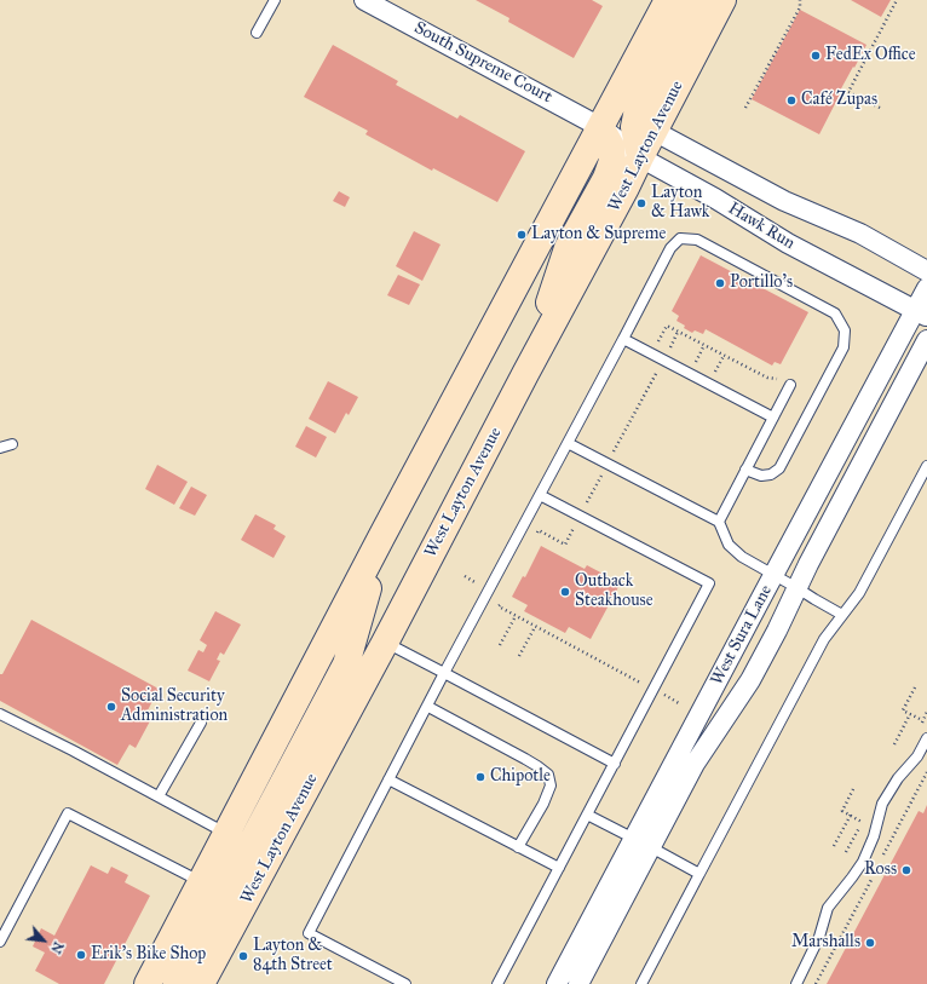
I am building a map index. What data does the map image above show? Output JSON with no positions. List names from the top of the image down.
{
  "streets": {
    "main road": ["West Layton Avenue"],
    "street": ["South Supreme Court", "Hawk Run", "West Sura Lane"]
  },
  "crossings": [
    ["South Supreme Court", "Hawk Run"],
    ["West Layton Avenue", "Hawk Run"],
    ["Hawk Run", "West Sura Lane"]
  ],
  "places": [
    "FedEx Office",
    "Café Zupas",
    "Layton & Hawk",
    "Layton & Supreme",
    "Portillo's",
    "Outback Steakhouse",
    "Social Security Administration",
    "Chipotle",
    "Ross",
    "Marshalls",
    "Erik's Bike Shop",
    "Layton & 84th Street"
  ],
  "north": "bottom right"
}
